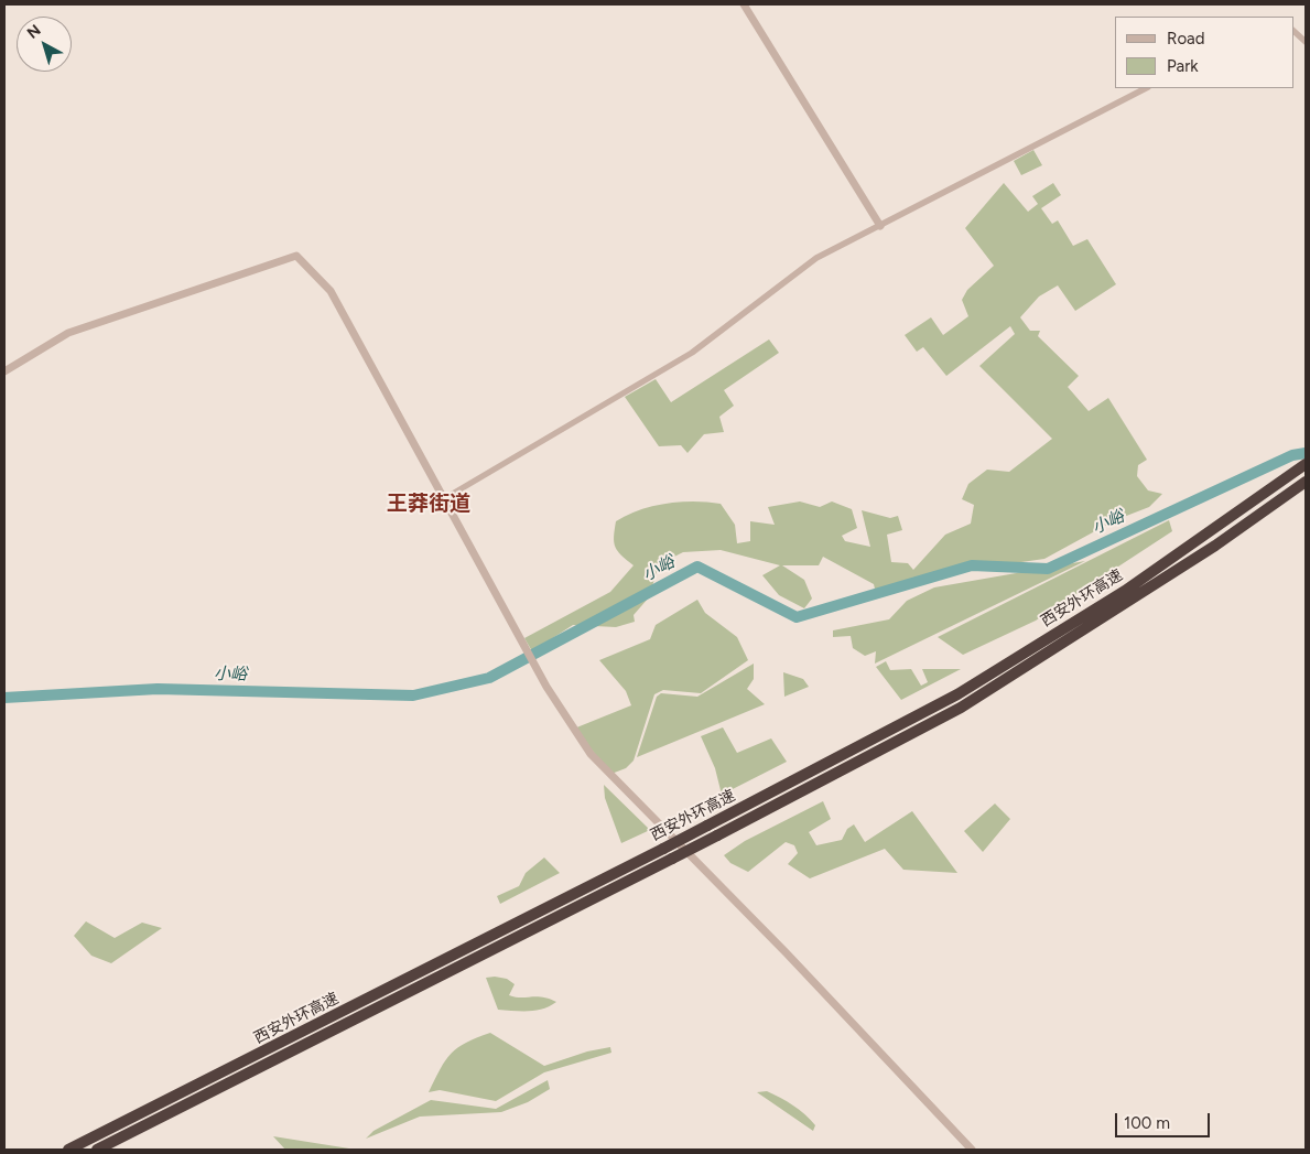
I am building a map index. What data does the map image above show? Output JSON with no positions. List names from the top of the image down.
{
  "streets": {
    "highway": ["西安外环高速"]
  },
  "districts": ["王莽街道"],
  "water": ["小峪"],
  "legend": ["Road", "Park"],
  "scale_bar": "100 m",
  "north": "top left"
}
